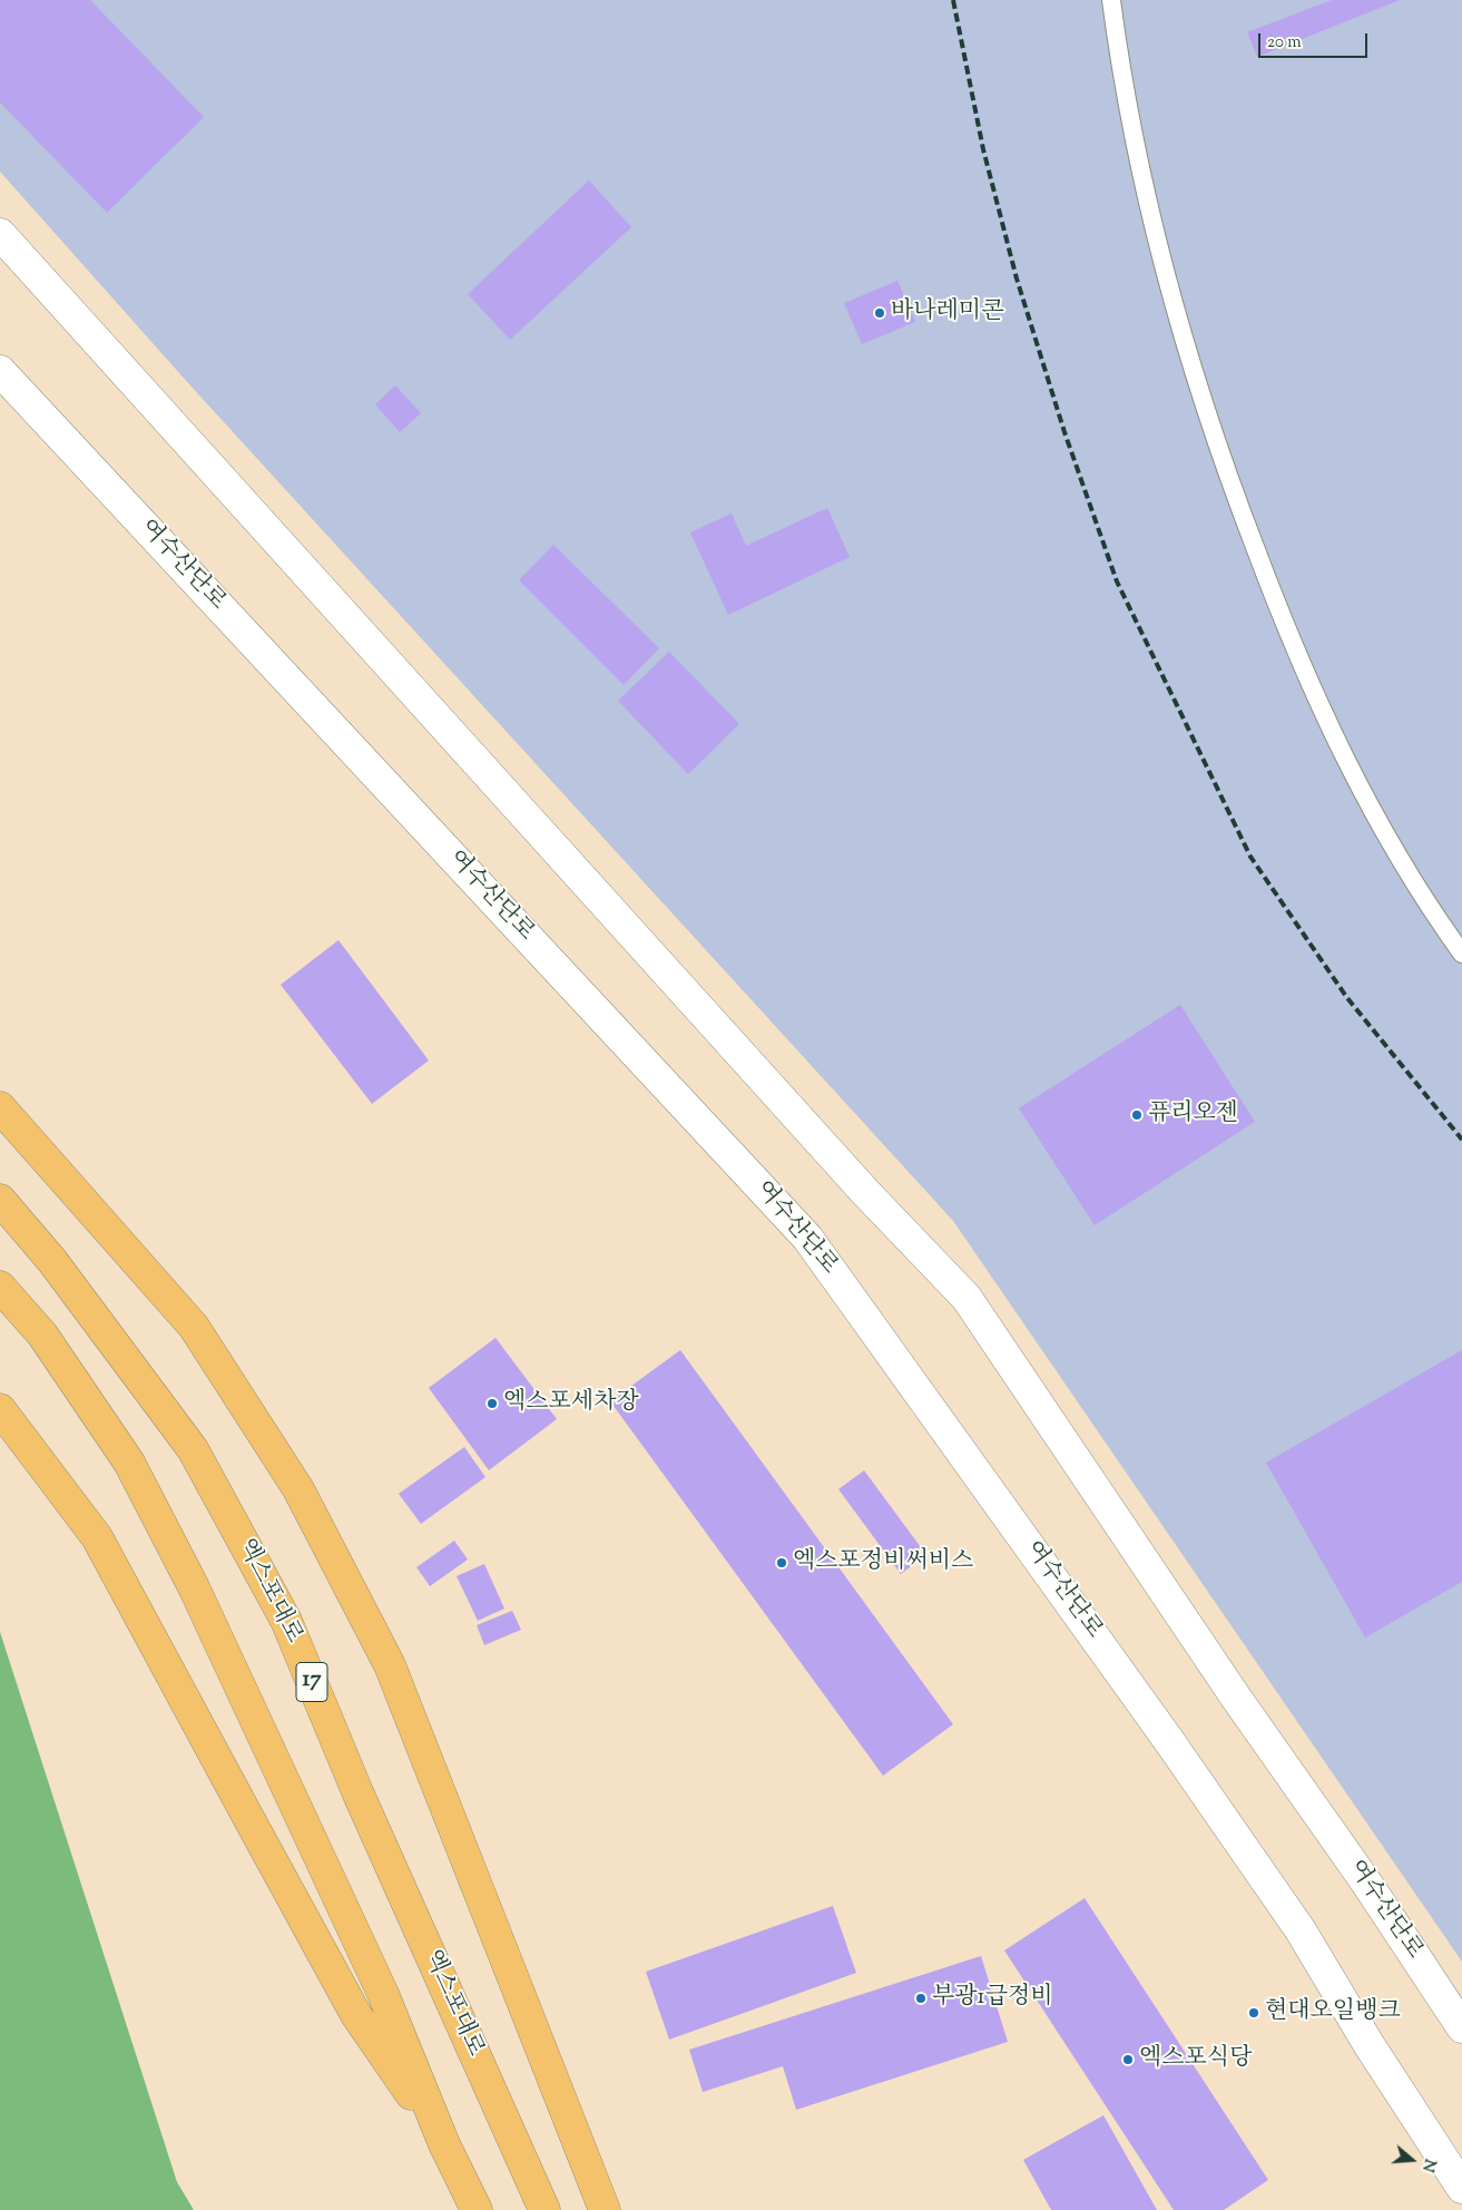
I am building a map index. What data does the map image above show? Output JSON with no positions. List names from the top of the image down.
{
  "streets": {
    "highway": ["엑스포대로", "17"],
    "street": ["여수산단로"]
  },
  "places": [
    "바나레미콘",
    "퓨리오젠",
    "엑스포세차장",
    "엑스포정비써비스",
    "부광1급정비",
    "현대오일뱅크",
    "엑스포식당"
  ],
  "scale_bar": "20 m",
  "north": "right"
}
